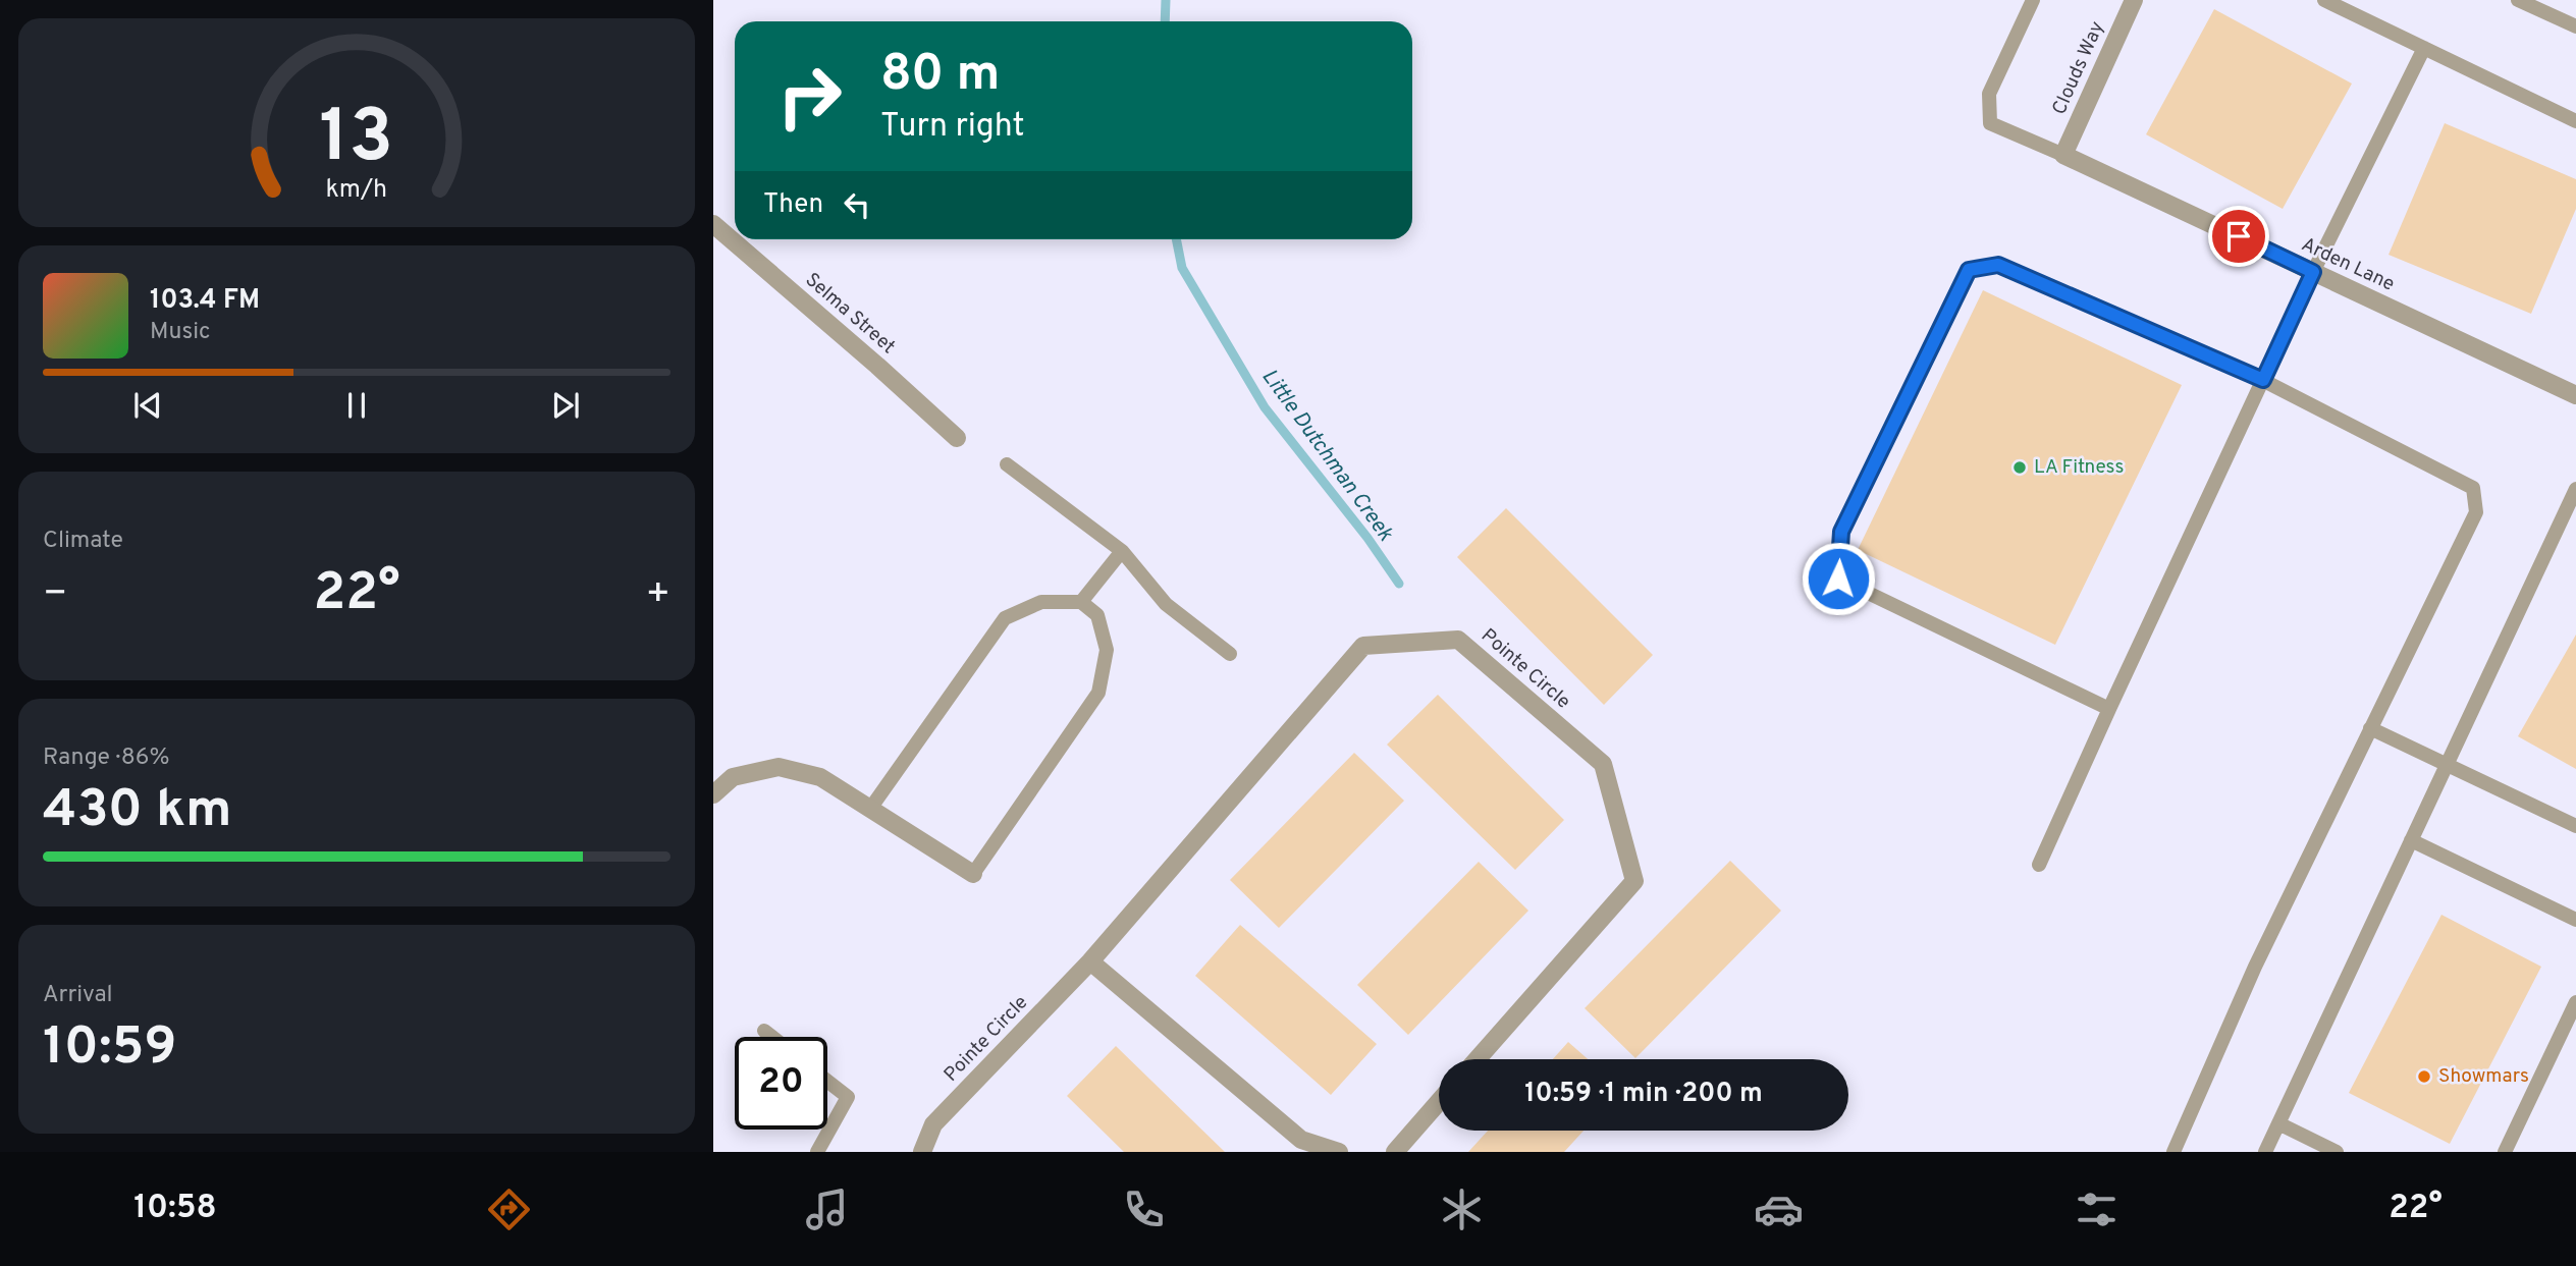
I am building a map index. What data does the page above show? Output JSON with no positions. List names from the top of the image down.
{
  "streets": {
    "street": [
      "Clouds Way",
      "Arden Lane",
      "Selma Street",
      "Pointe Circle"
    ]
  },
  "crossings": [
    ["Clouds Way", "Arden Lane"]
  ],
  "water": ["Little Dutchman Creek"],
  "places": ["LA Fitness", "Showmars"],
  "page": {
    "turn": ["80 m", "Turn right"],
    "then": "Then",
    "song": ["103.4 FM", "Music"],
    "tile": [
      "Climate",
      ["Range · 86%", "430 km"],
      ["Arrival", "10:59"]
    ],
    "heat": ["−", "22°", "+"],
    "limit": "20",
    "trip": "10:59 · 1 min · 200 m",
    "tabs": ["10:58", "22°"],
    "gauge": ["13", "km/h"]
  }
}
